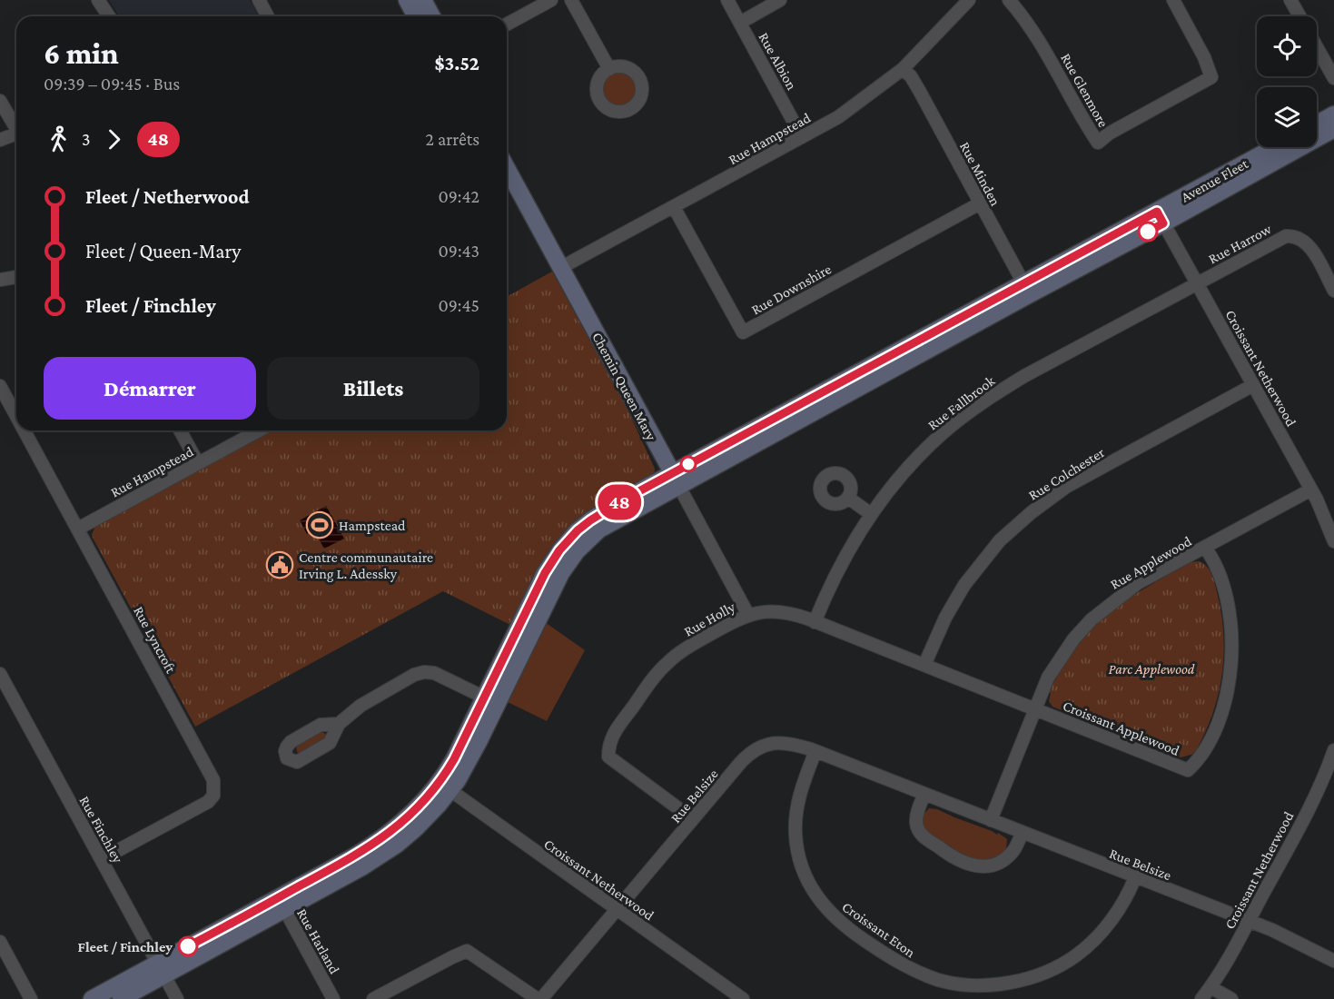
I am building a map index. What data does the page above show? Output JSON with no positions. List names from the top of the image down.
{
  "streets": {
    "main road": ["Avenue Fleet", "Chemin Queen Mary"],
    "street": [
      "Rue Albion",
      "Rue Glenmore",
      "Rue Hampstead",
      "Rue Minden",
      "Rue Harrow",
      "Rue Downshire",
      "Croissant Netherwood",
      "Rue Fallbrook",
      "Rue Colchester",
      "Rue Applewood",
      "Rue Holly",
      "Rue Lyncroft",
      "Croissant Applewood",
      "Rue Belsize",
      "Rue Finchley",
      "Croissant Eton",
      "Rue Harland"
    ]
  },
  "crossings": [
    ["Rue Albion", "Rue Hampstead"],
    ["Rue Hampstead", "Rue Minden"],
    ["Rue Hampstead", "Rue Downshire"],
    ["Rue Hampstead", "Chemin Queen Mary"],
    ["Rue Hampstead", "Rue Lyncroft"],
    ["Rue Minden", "Avenue Fleet"],
    ["Rue Minden", "Rue Downshire"],
    ["Avenue Fleet", "Croissant Netherwood"],
    ["Avenue Fleet", "Chemin Queen Mary"],
    ["Avenue Fleet", "Rue Finchley"],
    ["Avenue Fleet", "Rue Harland"],
    ["Rue Harrow", "Croissant Netherwood"],
    ["Rue Harrow", "Rue Fallbrook"],
    ["Croissant Netherwood", "Rue Fallbrook"],
    ["Croissant Netherwood", "Rue Colchester"],
    ["Croissant Netherwood", "Rue Applewood"],
    ["Croissant Netherwood", "Rue Belsize"],
    ["Chemin Queen Mary", "Rue Holly"],
    ["Rue Fallbrook", "Rue Holly"],
    ["Rue Colchester", "Rue Holly"],
    ["Rue Applewood", "Rue Holly"],
    ["Rue Applewood", "Croissant Applewood"],
    ["Rue Applewood", "Rue Belsize"],
    ["Rue Holly", "Croissant Applewood"],
    ["Rue Holly", "Rue Belsize"],
    ["Rue Lyncroft", "Rue Finchley"],
    ["Rue Belsize", "Croissant Eton"]
  ],
  "parks": ["Parc Applewood"],
  "places": {
    "sports": ["Hampstead"],
    "public building": ["Centre communautaire Irving L. Adessky"],
    "other": ["Fleet / Finchley"]
  },
  "lines": ["bus line 48"],
  "page": {
    "on_map": "48",
    "heading": ["6 min", "09:39 – 09:45 · Bus", "$3.52"],
    "legs": ["3", "48", "2 arrêts"],
    "list": [
      {
        "name": "Fleet / Netherwood",
        "value": "09:42"
      },
      {
        "name": "Fleet / Queen-Mary",
        "value": "09:43"
      },
      {
        "name": "Fleet / Finchley",
        "value": "09:45"
      }
    ],
    "buttons": ["Démarrer", "Billets"]
  }
}
